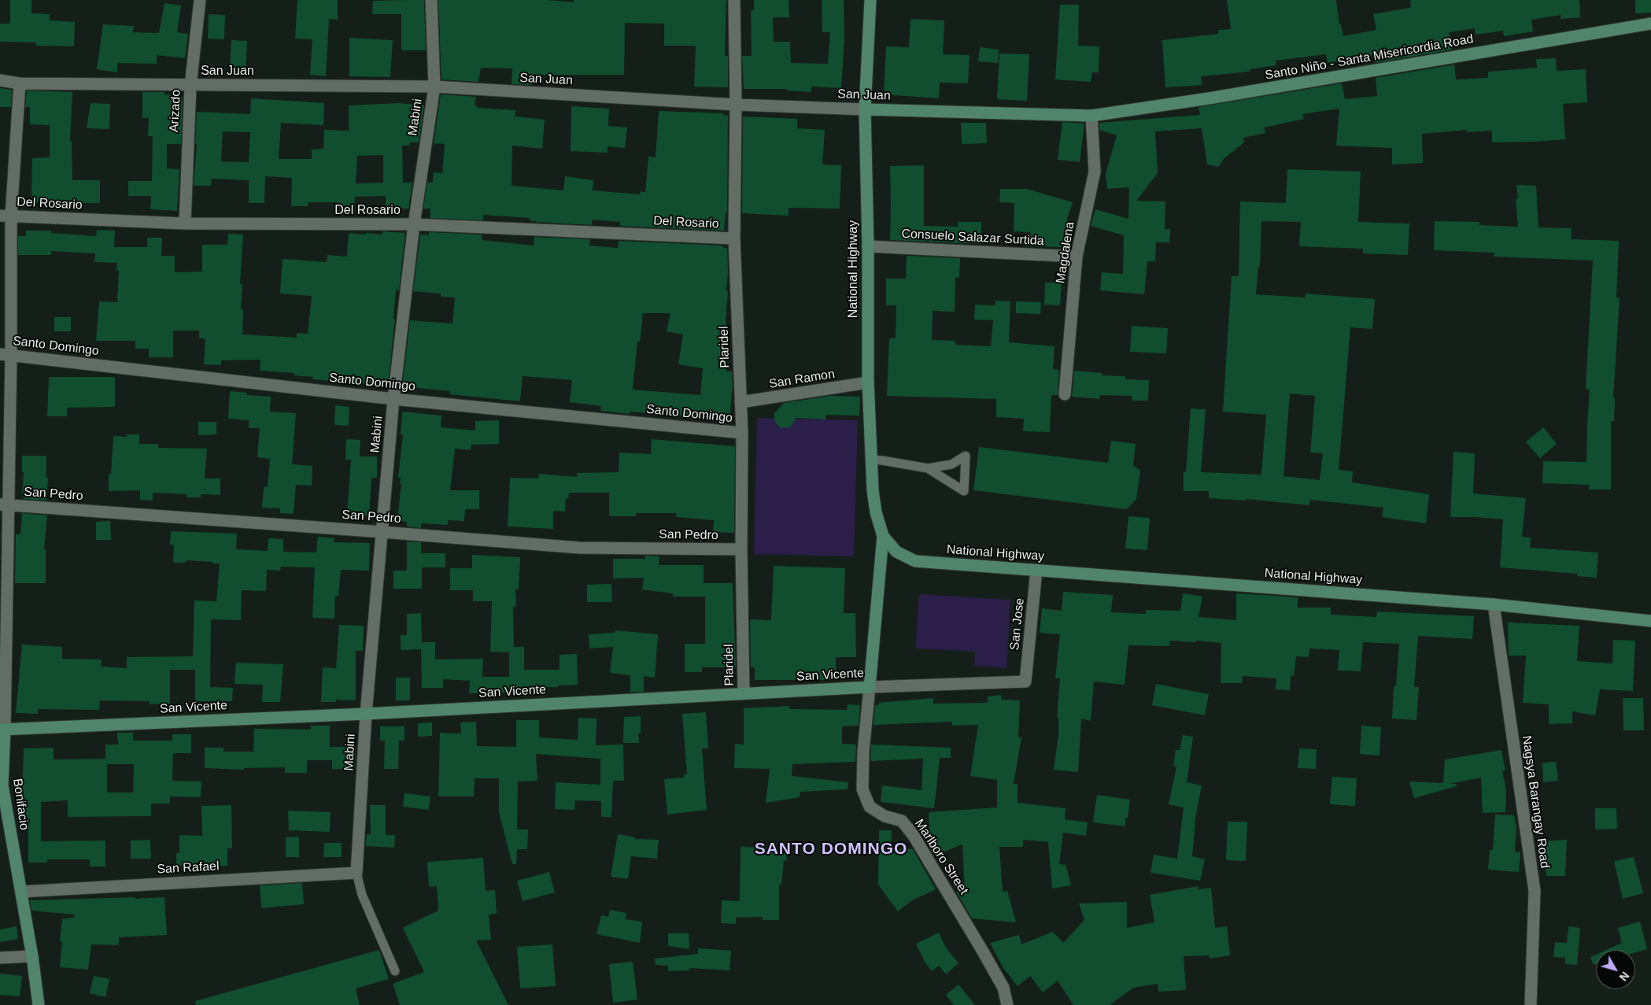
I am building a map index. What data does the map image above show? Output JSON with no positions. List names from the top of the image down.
{
  "streets": {
    "main road": [
      "Santo Niño - Santa Misericordia Road",
      "San Juan",
      "National Highway",
      "San Vicente",
      "Bonifacio"
    ],
    "street": [
      "Arizado",
      "Mabini",
      "Del Rosario",
      "Consuelo Salazar Surtida",
      "Magdalena",
      "Santo Domingo",
      "Plaridel",
      "San Ramon",
      "San Pedro",
      "San Jose",
      "Nagsya Barangay Road",
      "Marlboro Street",
      "San Rafael"
    ]
  },
  "crossings": [
    ["Santo Niño - Santa Misericordia Road", "San Juan"],
    ["Santo Niño - Santa Misericordia Road", "Magdalena"],
    ["San Juan", "Arizado"],
    ["San Juan", "Mabini"],
    ["San Juan", "Magdalena"],
    ["San Juan", "National Highway"],
    ["San Juan", "Plaridel"],
    ["San Juan", "Bonifacio"],
    ["Arizado", "Del Rosario"],
    ["Mabini", "Del Rosario"],
    ["Mabini", "Santo Domingo"],
    ["Mabini", "San Pedro"],
    ["Mabini", "San Vicente"],
    ["Mabini", "San Rafael"],
    ["Del Rosario", "Plaridel"],
    ["Del Rosario", "Bonifacio"],
    ["Consuelo Salazar Surtida", "Magdalena"],
    ["Consuelo Salazar Surtida", "National Highway"],
    ["National Highway", "San Ramon"],
    ["National Highway", "San Jose"],
    ["National Highway", "Nagsya Barangay Road"],
    ["Santo Domingo", "Plaridel"],
    ["Santo Domingo", "Bonifacio"],
    ["Plaridel", "San Ramon"],
    ["Plaridel", "San Pedro"],
    ["Plaridel", "San Vicente"],
    ["San Pedro", "Bonifacio"],
    ["San Jose", "San Vicente"],
    ["San Vicente", "Bonifacio"],
    ["San Vicente", "Marlboro Street"],
    ["Bonifacio", "San Rafael"]
  ],
  "districts": ["SANTO DOMINGO"],
  "north": "bottom right"
}
